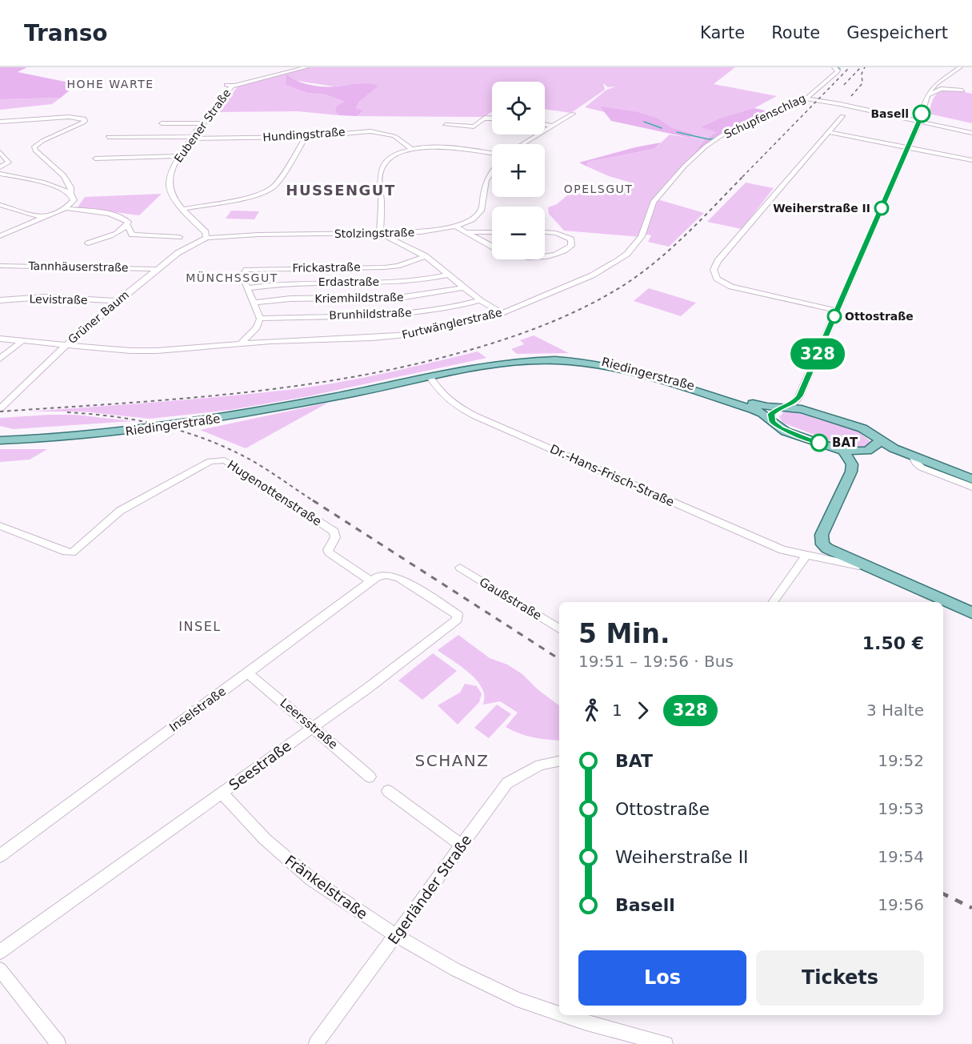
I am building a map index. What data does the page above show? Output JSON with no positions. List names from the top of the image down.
{
  "streets": {
    "main road": ["Riedingerstraße"],
    "street": [
      "Schupfenschlag",
      "Eubener Straße",
      "Hundingstraße",
      "Stolzingstraße",
      "Tannhäuserstraße",
      "Frickastraße",
      "Erdastraße",
      "Kriemhildstraße",
      "Levistraße",
      "Brunhildstraße",
      "Grüner Baum",
      "Furtwänglerstraße",
      "Dr.-Hans-Frisch-Straße",
      "Hugenottenstraße",
      "Gaußstraße",
      "Inselstraße",
      "Leersstraße",
      "Seestraße",
      "Fränkelstraße",
      "Egerländer Straße"
    ]
  },
  "crossings": [
    ["Schupfenschlag", "Furtwänglerstraße"],
    ["Eubener Straße", "Hundingstraße"],
    ["Eubener Straße", "Stolzingstraße"],
    ["Eubener Straße", "Grüner Baum"],
    ["Stolzingstraße", "Grüner Baum"],
    ["Tannhäuserstraße", "Grüner Baum"],
    ["Frickastraße", "Erdastraße"],
    ["Levistraße", "Grüner Baum"],
    ["Grüner Baum", "Furtwänglerstraße"],
    ["Riedingerstraße", "Dr.-Hans-Frisch-Straße"],
    ["Hugenottenstraße", "Inselstraße"],
    ["Inselstraße", "Leersstraße"],
    ["Inselstraße", "Seestraße"],
    ["Leersstraße", "Seestraße"],
    ["Seestraße", "Fränkelstraße"],
    ["Fränkelstraße", "Egerländer Straße"]
  ],
  "districts": [
    "HOHE WARTE",
    "OPELSGUT",
    "HUSSENGUT",
    "MÜNCHSSGUT",
    "INSEL",
    "SCHANZ"
  ],
  "places": [
    "Basell",
    "Weiherstraße II",
    "Ottostraße",
    "BAT"
  ],
  "lines": ["bus line 328"],
  "page": {
    "header": "Transo",
    "nav": ["Karte", "Route", "Gespeichert"],
    "on_map": "328",
    "map_buttons": ["+", "−"],
    "heading": ["5 Min.", "19:51 – 19:56 · Bus", "1.50 €"],
    "legs": ["1", "328", "3 Halte"],
    "list": [
      {
        "name": "BAT",
        "value": "19:52"
      },
      {
        "name": "Ottostraße",
        "value": "19:53"
      },
      {
        "name": "Weiherstraße II",
        "value": "19:54"
      },
      {
        "name": "Basell",
        "value": "19:56"
      }
    ],
    "buttons": ["Los", "Tickets"]
  }
}
